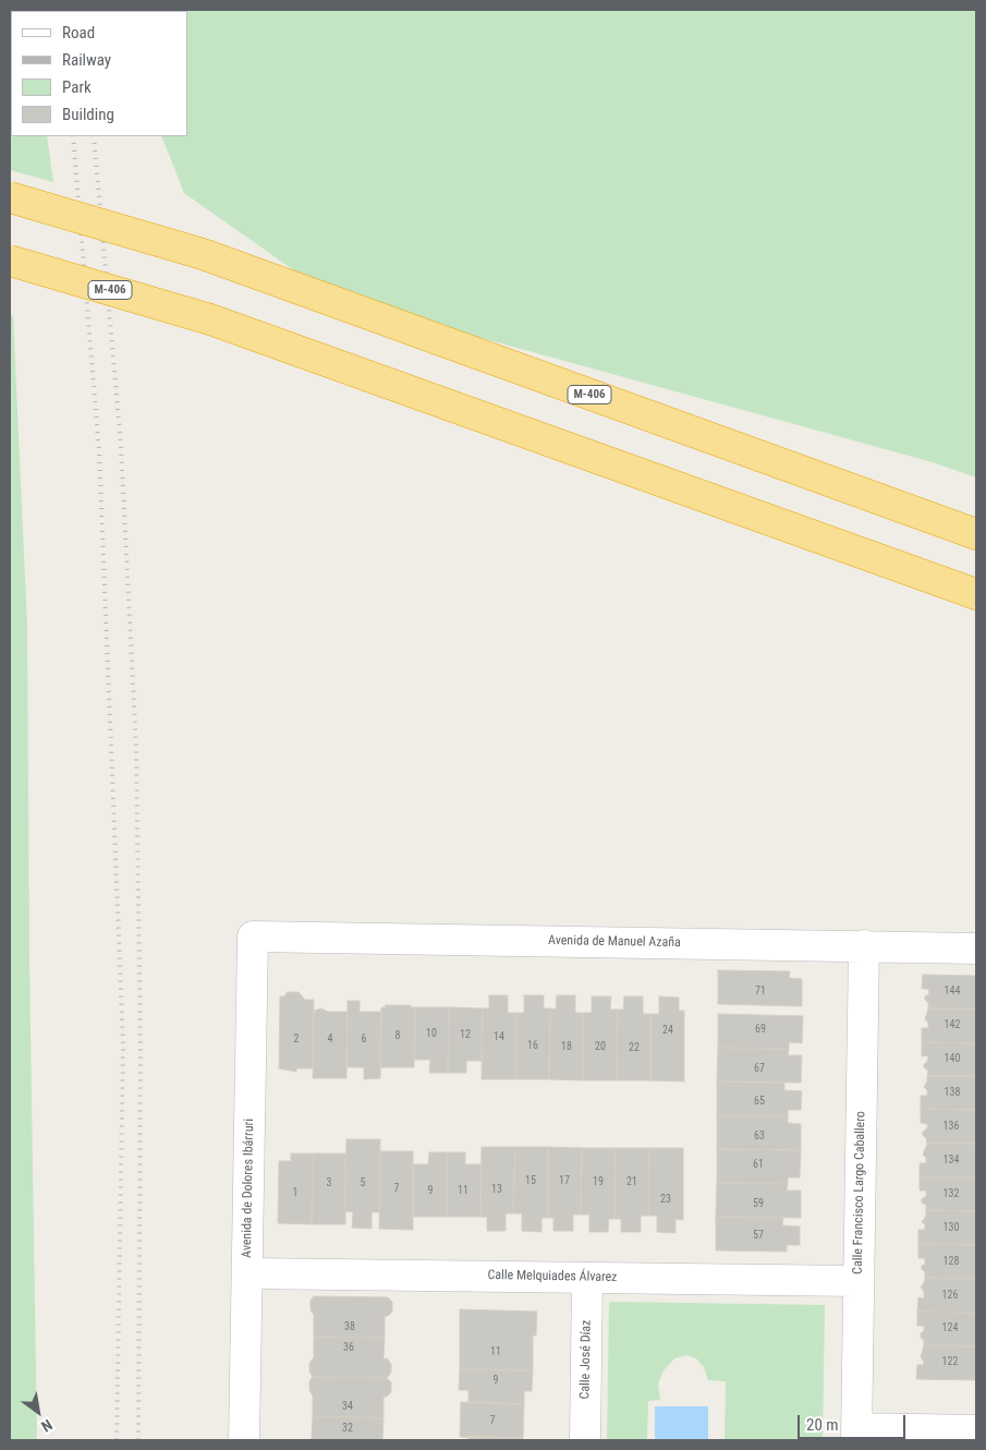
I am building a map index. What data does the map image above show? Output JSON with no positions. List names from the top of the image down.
{
  "streets": {
    "highway": ["M-406"],
    "street": [
      "Avenida de Manuel Azaña",
      "Avenida de Dolores Ibárruri",
      "Calle Francisco Largo Caballero",
      "Calle Melquiades Álvarez",
      "Calle José Díaz"
    ]
  },
  "crossings": [
    ["Avenida de Manuel Azaña", "Avenida de Dolores Ibárruri"],
    ["Avenida de Manuel Azaña", "Calle Francisco Largo Caballero"],
    ["Avenida de Dolores Ibárruri", "Calle Melquiades Álvarez"],
    ["Calle Francisco Largo Caballero", "Calle Melquiades Álvarez"],
    ["Calle Melquiades Álvarez", "Calle José Díaz"]
  ],
  "house_numbers": [
    "71",
    "144",
    "142",
    "69",
    "24",
    "10",
    "12",
    "8",
    "14",
    "2",
    "4",
    "6",
    "16",
    "18",
    "20",
    "22",
    "140",
    "67",
    "138",
    "65",
    "136",
    "63",
    "134",
    "61",
    "15",
    "17",
    "19",
    "21",
    "3",
    "5",
    "7",
    "13",
    "9",
    "11",
    "1",
    "132",
    "23",
    "59",
    "130",
    "57",
    "128",
    "126",
    "38",
    "124",
    "36",
    "11",
    "122",
    "9",
    "34",
    "7",
    "32"
  ],
  "legend": [
    "Road",
    "Railway",
    "Park",
    "Building"
  ],
  "scale_bar": "20 m",
  "north": "bottom right"
}
